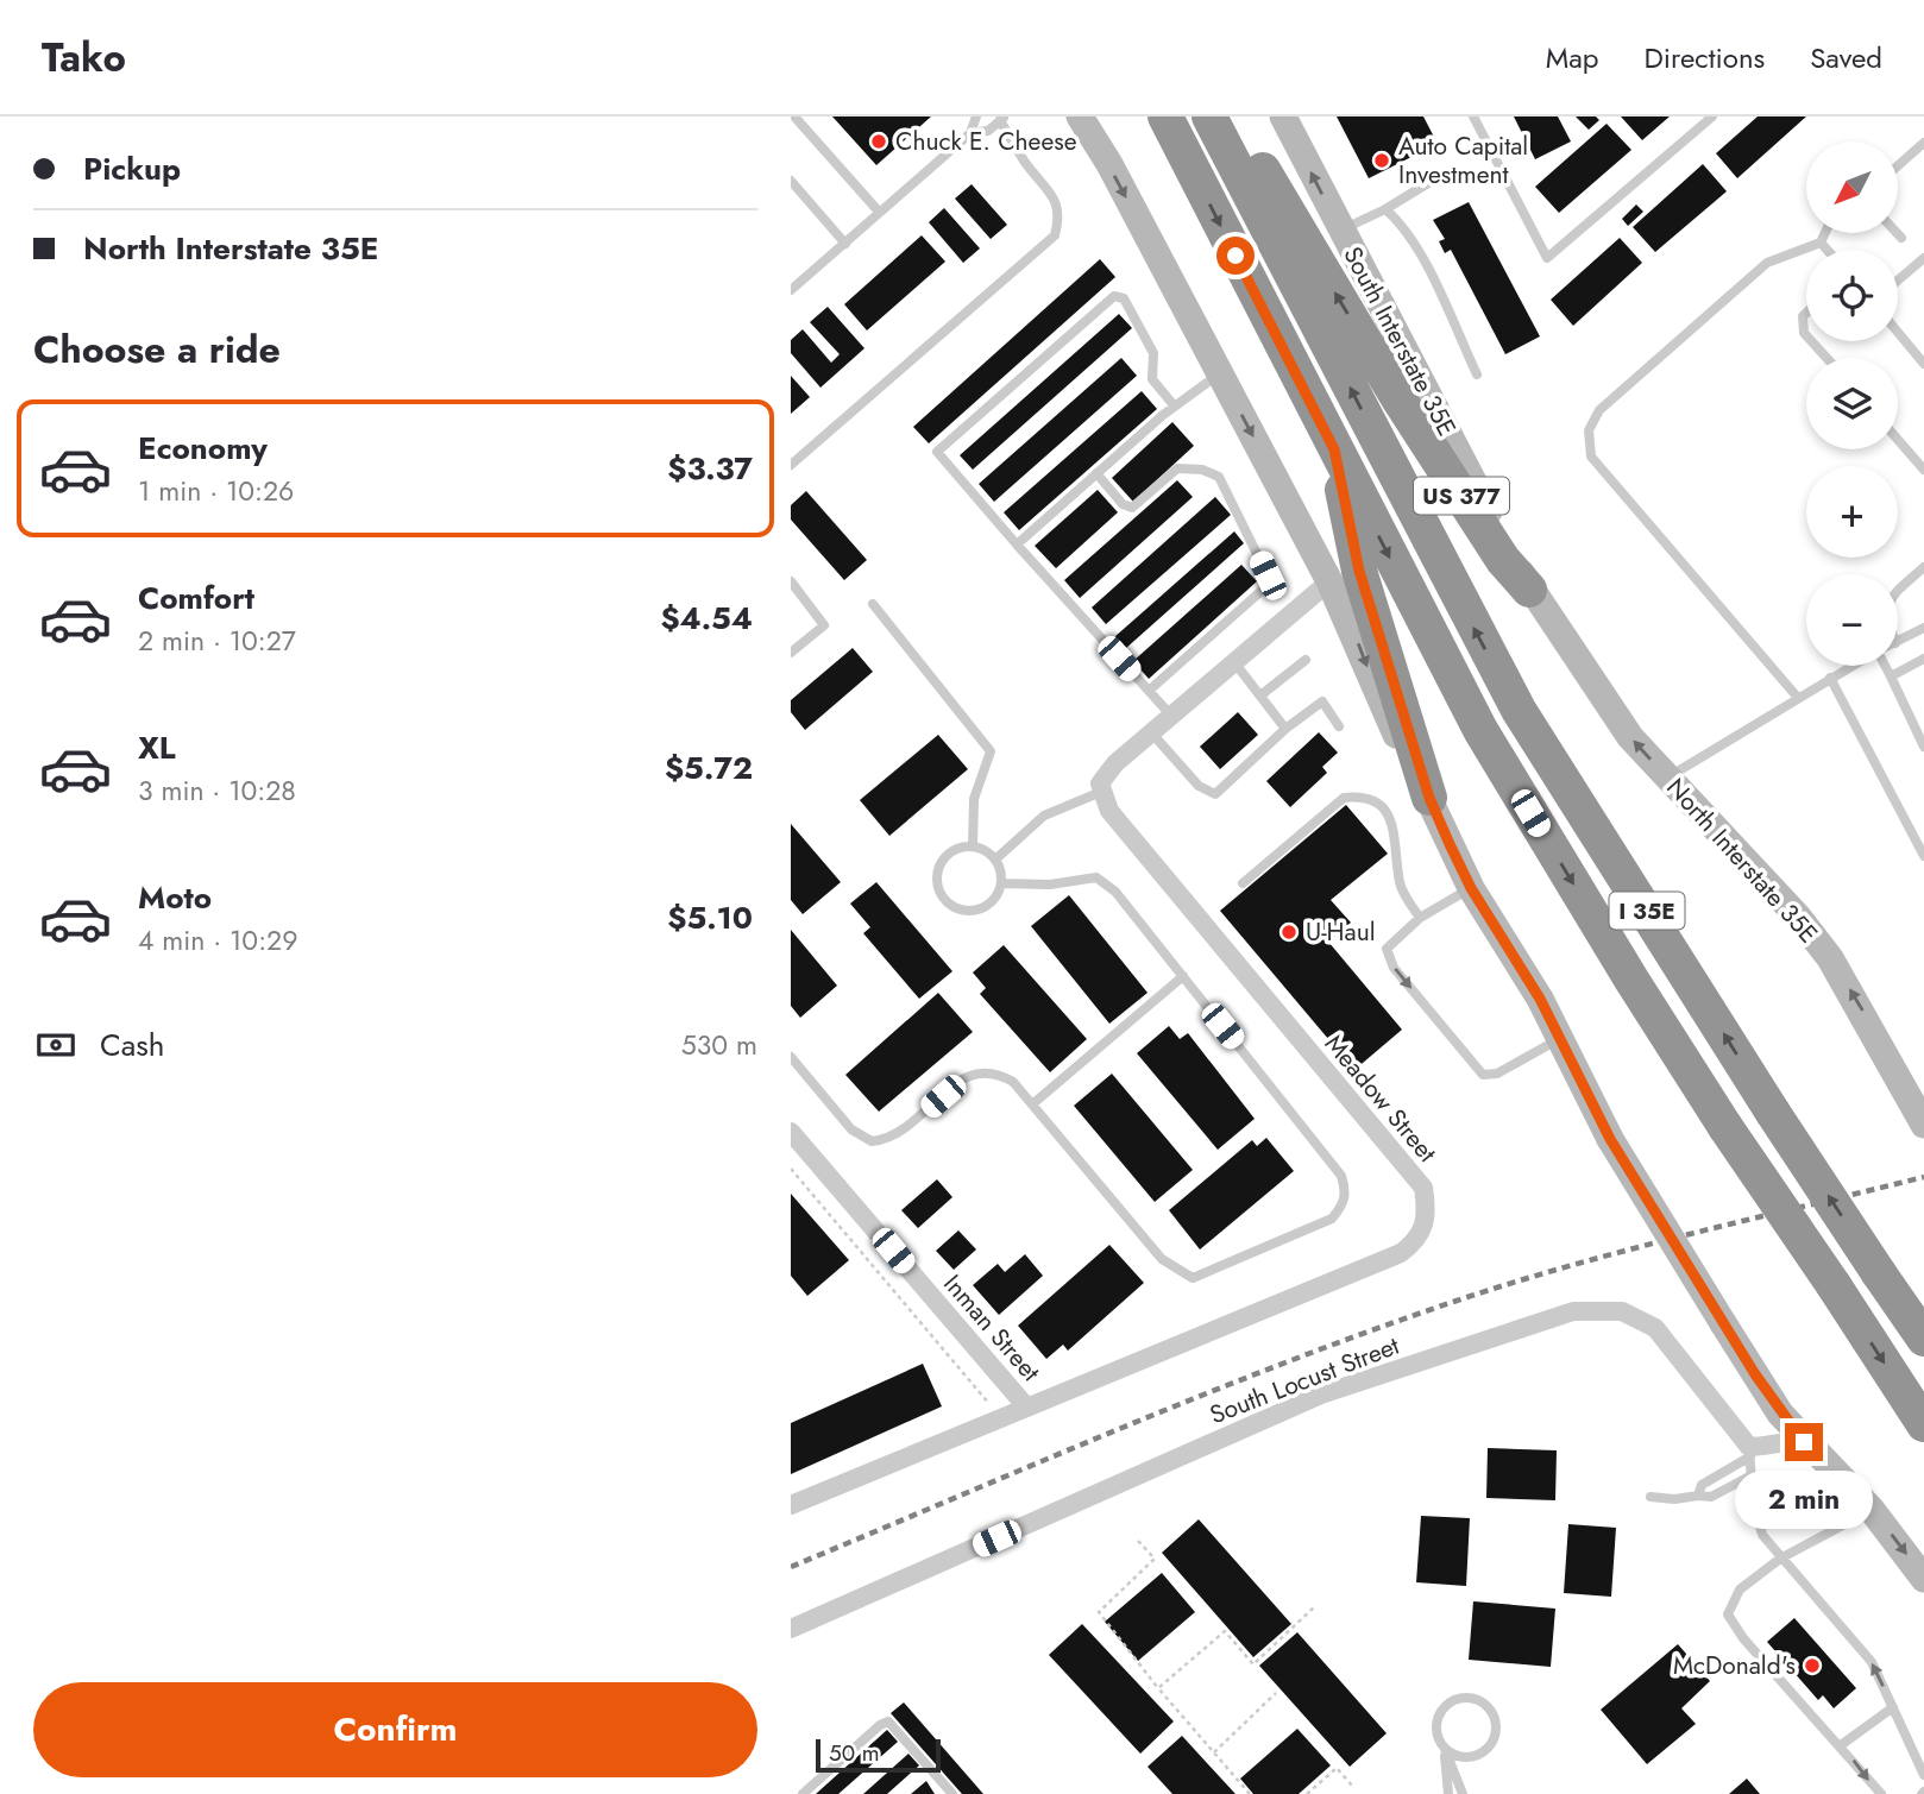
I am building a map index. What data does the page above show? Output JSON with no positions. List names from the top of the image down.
{
  "streets": {
    "highway": ["US 377", "I 35E"],
    "main road": ["South Interstate 35E", "North Interstate 35E"],
    "street": ["Meadow Street", "Inman Street", "South Locust Street"]
  },
  "crossings": [
    ["South Interstate 35E", "US 377"],
    ["South Interstate 35E", "North Interstate 35E"],
    ["US 377", "North Interstate 35E"],
    ["Meadow Street", "Inman Street"]
  ],
  "places": [
    "Chuck E. Cheese",
    "Auto Capital Investment",
    "U-Haul",
    "McDonald's"
  ],
  "scale_bar": "50 m",
  "north": "bottom left",
  "page": {
    "header": "Tako",
    "nav": ["Map", "Directions", "Saved"],
    "banner": ["Pickup", "North Interstate 35E"],
    "map_buttons": ["+", "−"],
    "heading": "Choose a ride",
    "list": [
      {
        "name": "Economy",
        "note": "1 min · 10:26",
        "value": "$3.37"
      },
      {
        "name": "Comfort",
        "note": "2 min · 10:27",
        "value": "$4.54"
      },
      {
        "name": "XL",
        "note": "3 min · 10:28",
        "value": "$5.72"
      },
      {
        "name": "Moto",
        "note": "4 min · 10:29",
        "value": "$5.10"
      }
    ],
    "pay": ["Cash", "530 m"],
    "bubble": "2 min",
    "buttons": "Confirm",
    "scale": "50 m"
  }
}
